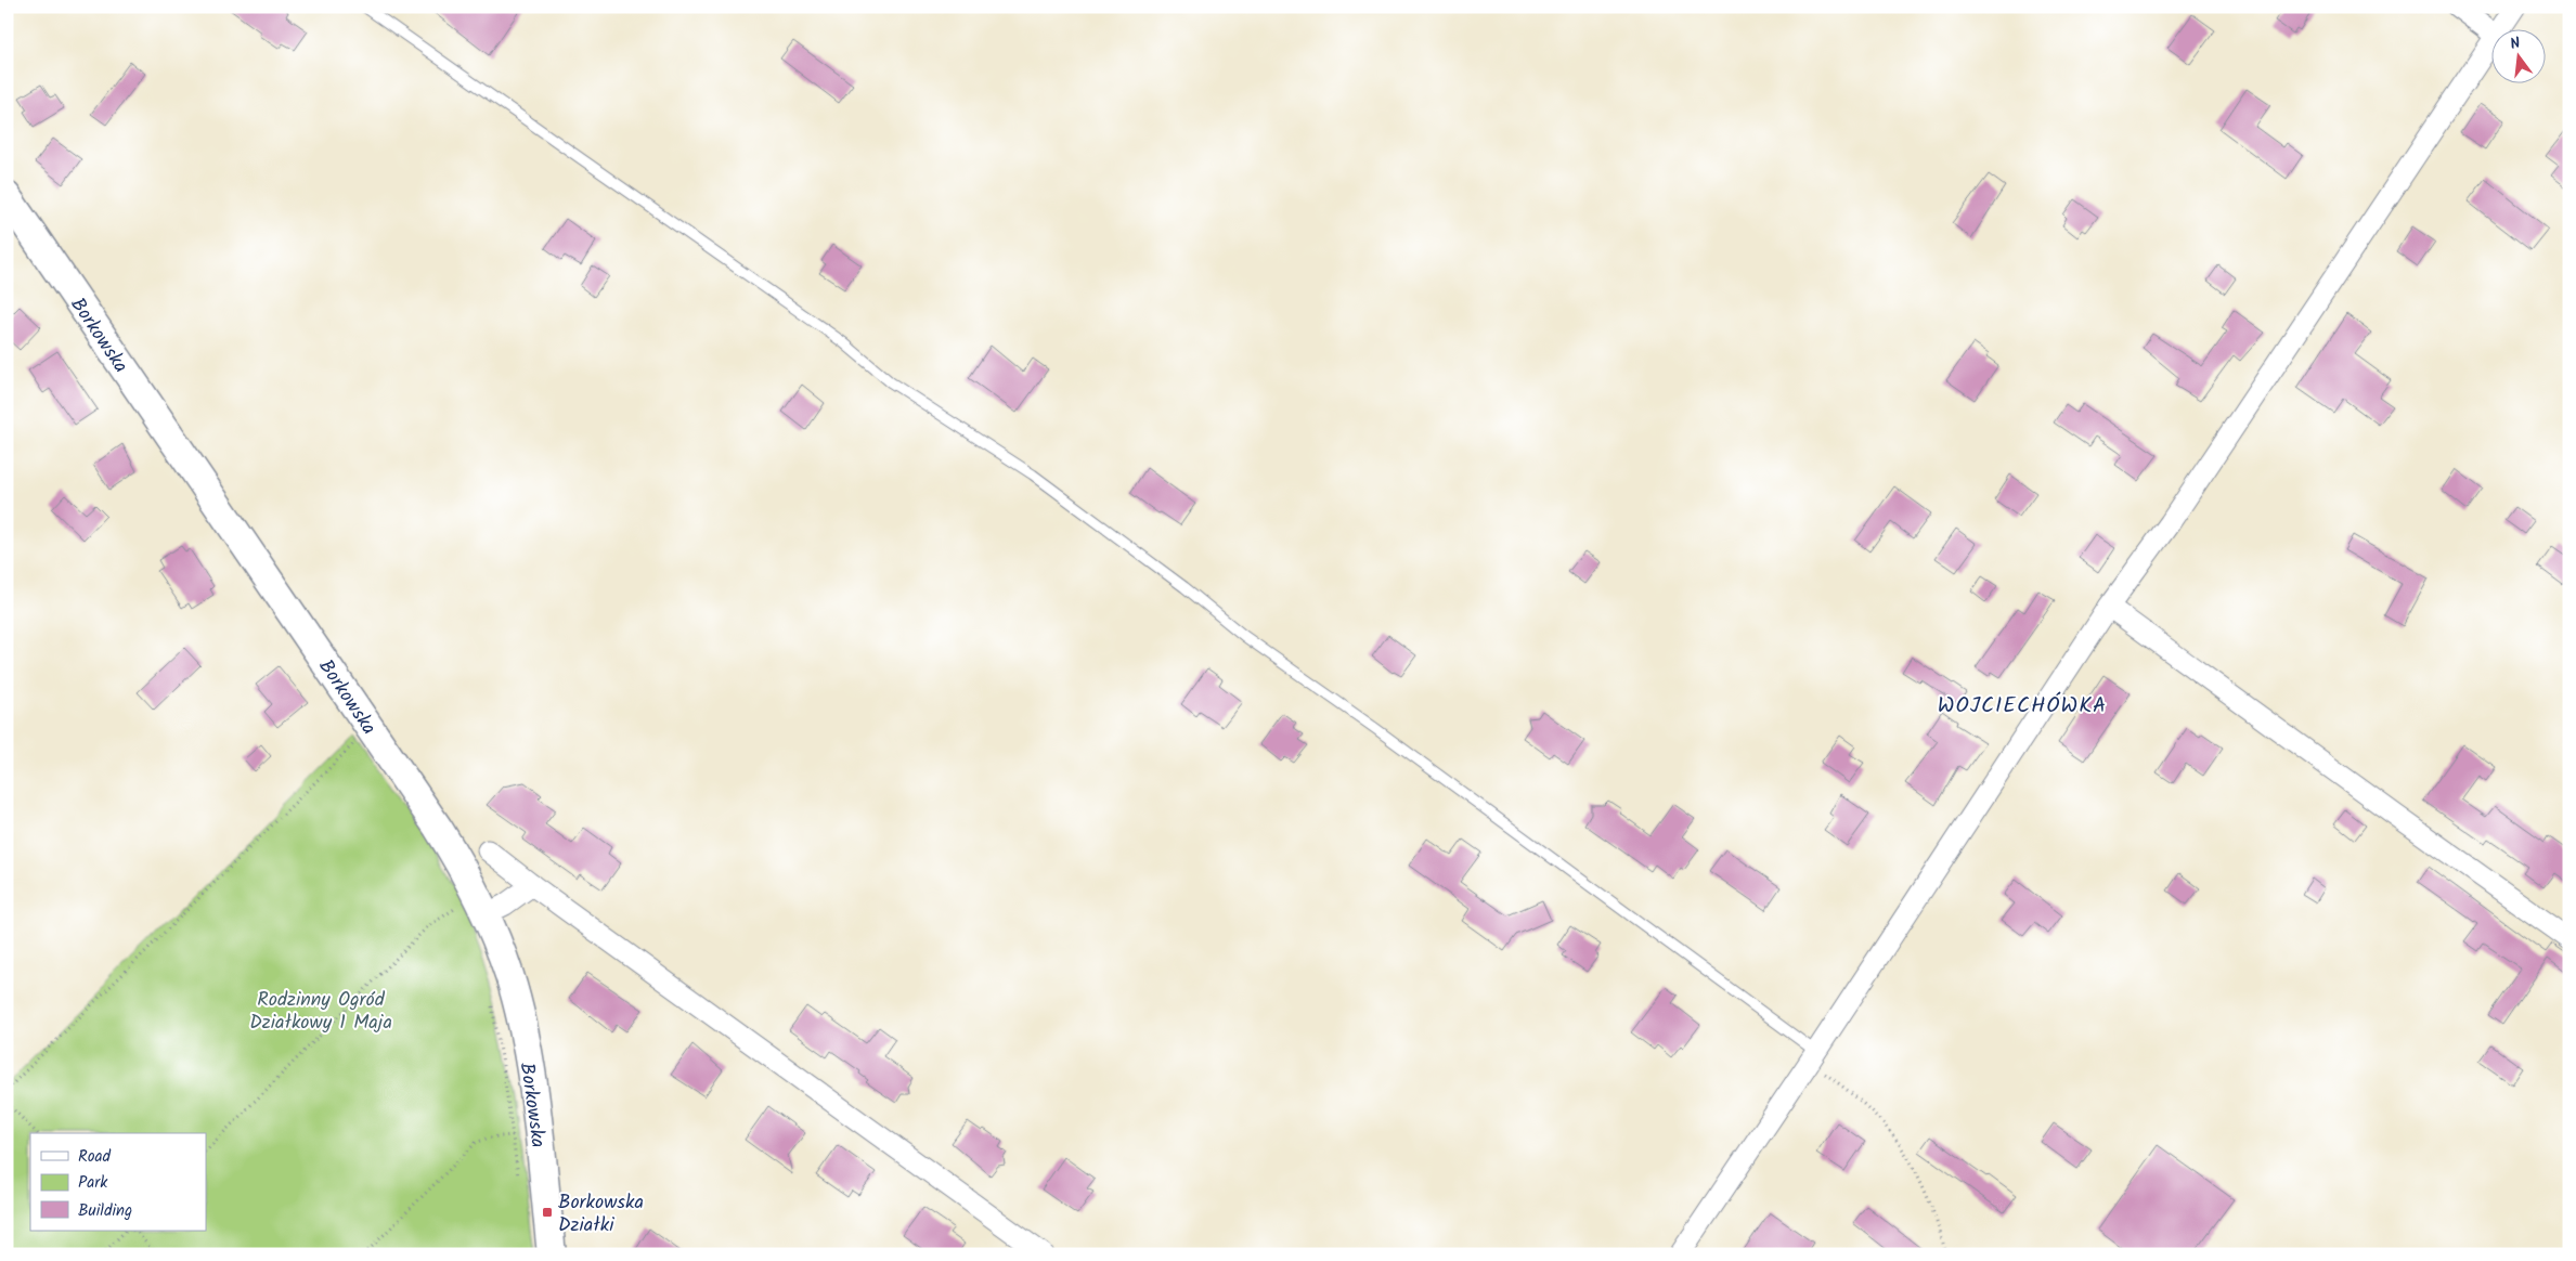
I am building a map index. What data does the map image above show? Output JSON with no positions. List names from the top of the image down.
{
  "streets": {
    "street": ["Borkowska"]
  },
  "districts": ["WOJCIECHÓWKA"],
  "parks": ["Rodzinny Ogród Działkowy 1 Maja"],
  "places": {
    "transit": ["Borkowska Działki"]
  },
  "legend": ["Road", "Park", "Building"],
  "north": "top"
}
